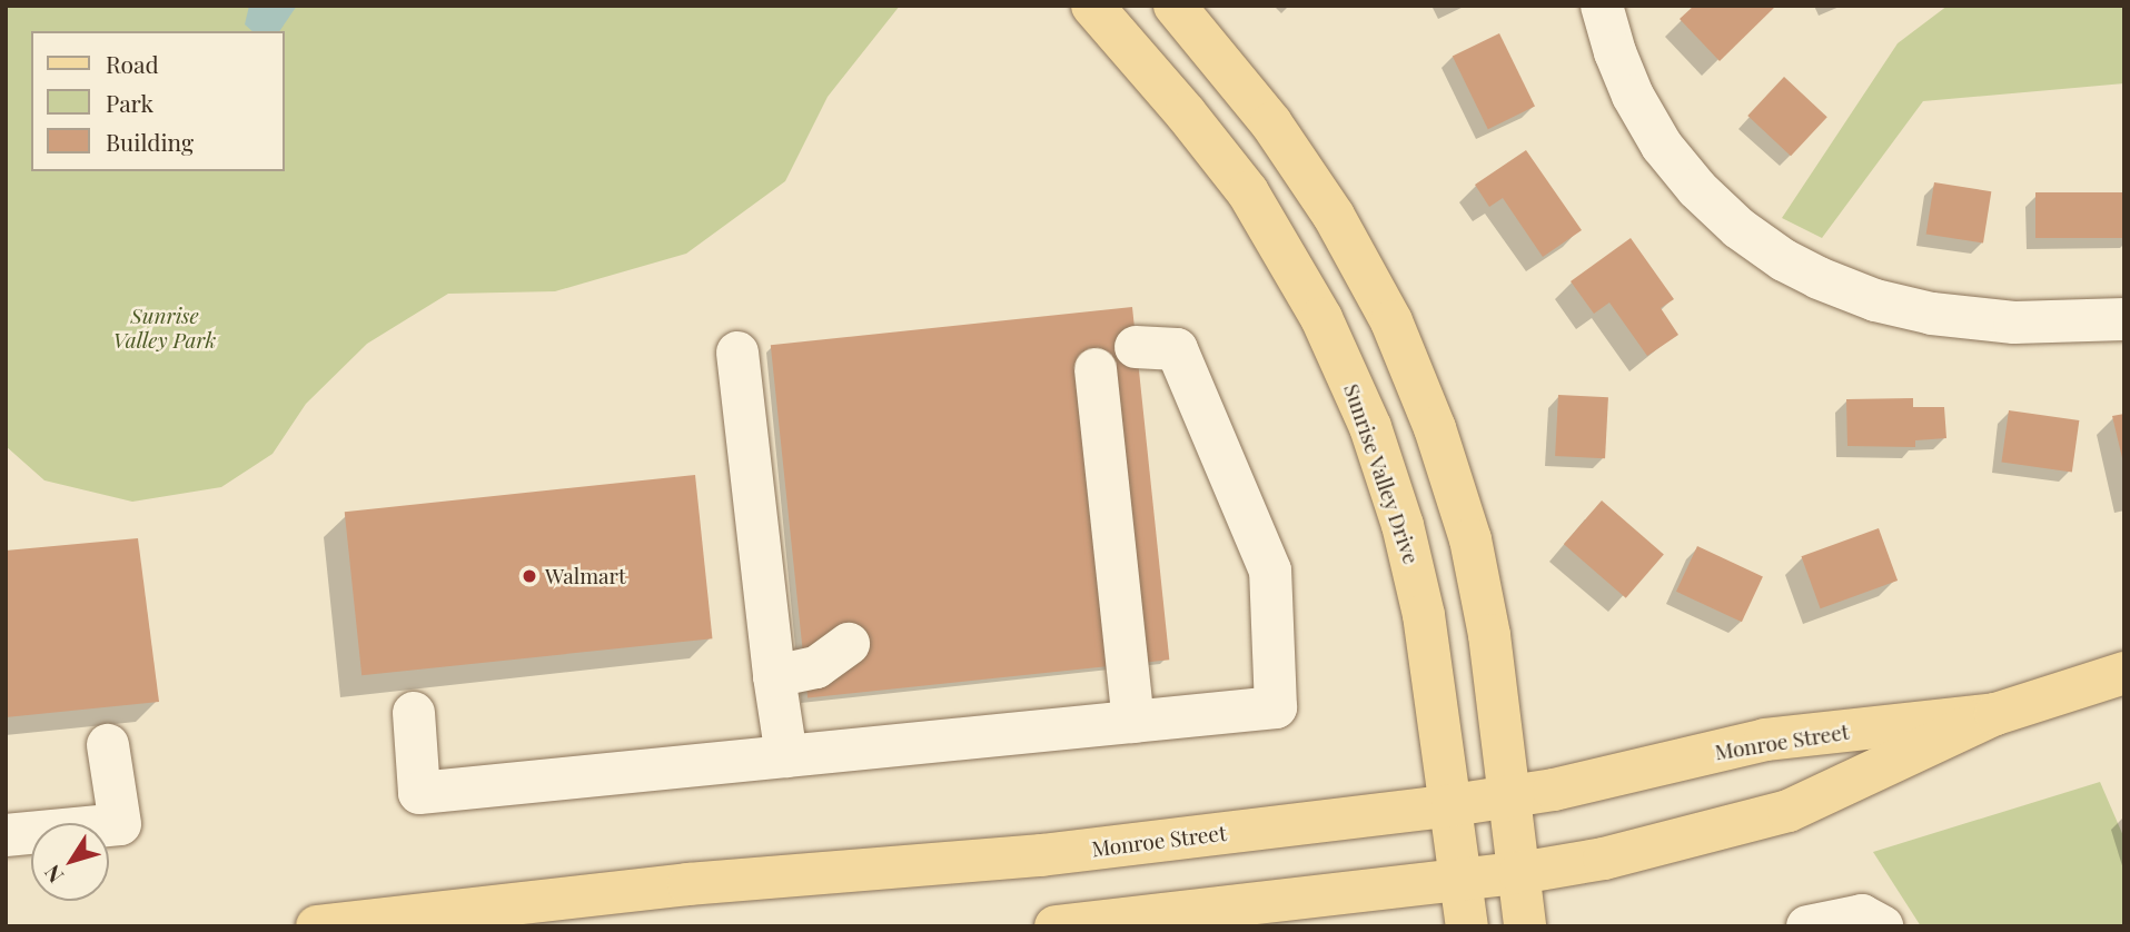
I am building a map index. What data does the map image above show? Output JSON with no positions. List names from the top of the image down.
{
  "streets": {
    "main road": ["Sunrise Valley Drive", "Monroe Street"]
  },
  "crossings": [
    ["Sunrise Valley Drive", "Monroe Street"]
  ],
  "parks": ["Sunrise Valley Park"],
  "places": ["Walmart"],
  "legend": ["Road", "Park", "Building"],
  "north": "bottom left"
}
